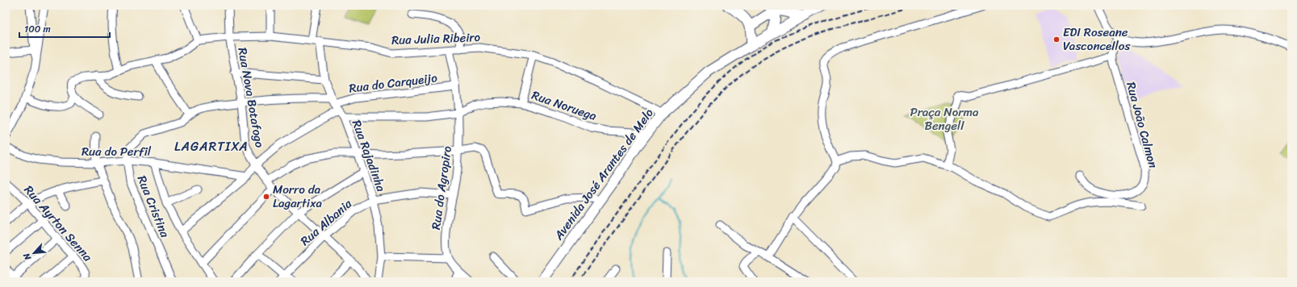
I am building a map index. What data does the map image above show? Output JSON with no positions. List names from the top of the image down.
{
  "streets": {
    "main road": ["Avenida José Arantes de Melo"],
    "street": [
      "Rua Julia Ribeiro",
      "Rua do Carqueijo",
      "Rua Nova Botafogo",
      "Rua Noruega",
      "Rua João Calmon",
      "Rua do Perfil",
      "Rua Rajadinha",
      "Rua do Agropiro",
      "Rua Cristina",
      "Rua Albania",
      "Rua Ayrton Senna"
    ]
  },
  "crossings": [
    ["Rua Julia Ribeiro", "Rua Nova Botafogo"],
    ["Rua Julia Ribeiro", "Rua Rajadinha"],
    ["Rua Julia Ribeiro", "Avenida José Arantes de Melo"],
    ["Rua Julia Ribeiro", "Rua do Agropiro"],
    ["Rua do Carqueijo", "Rua Nova Botafogo"],
    ["Rua do Carqueijo", "Rua do Perfil"],
    ["Rua do Carqueijo", "Rua Rajadinha"],
    ["Rua do Carqueijo", "Rua do Agropiro"],
    ["Rua Nova Botafogo", "Rua Albania"],
    ["Rua Noruega", "Rua Rajadinha"],
    ["Rua Noruega", "Avenida José Arantes de Melo"],
    ["Rua Noruega", "Rua do Agropiro"],
    ["Rua do Perfil", "Rua Cristina"],
    ["Rua Rajadinha", "Rua Albania"],
    ["Rua do Agropiro", "Rua Albania"]
  ],
  "districts": ["LAGARTIXA"],
  "parks": ["Praça Norma Bengell"],
  "places": ["EDI Roseane Vasconcellos", "Morro da Lagartixa"],
  "scale_bar": "100 m",
  "north": "bottom left"
}
